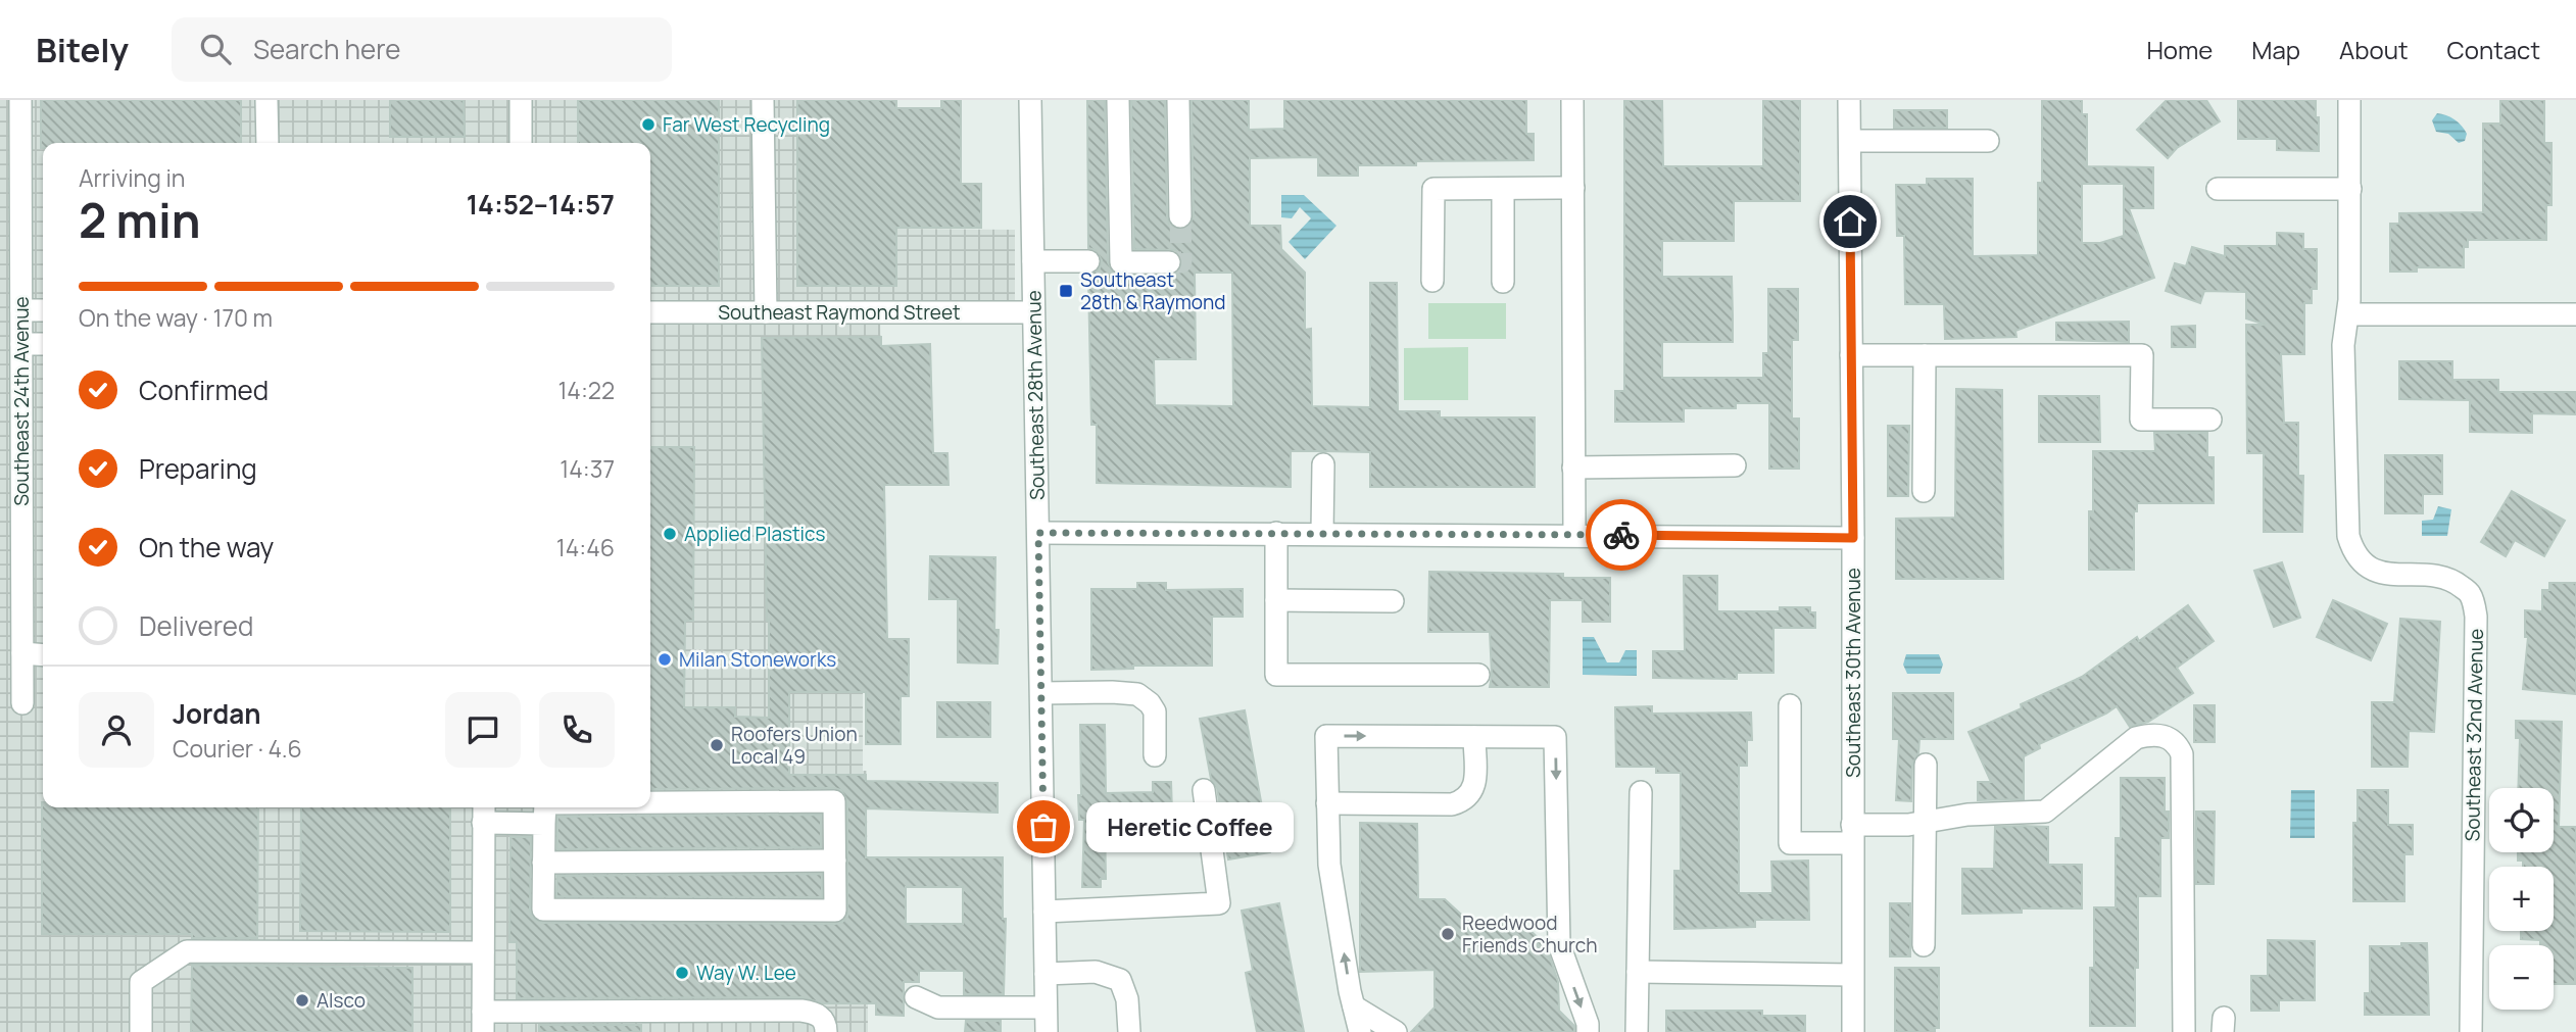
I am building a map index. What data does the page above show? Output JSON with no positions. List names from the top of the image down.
{
  "streets": {
    "street": [
      "Southeast Raymond Street",
      "Southeast 28th Avenue",
      "Southeast 24th Avenue",
      "Southeast 30th Avenue",
      "Southeast 32nd Avenue"
    ]
  },
  "crossings": [
    ["Southeast Raymond Street", "Southeast 28th Avenue"]
  ],
  "places": {
    "other": [
      "Far West Recycling",
      "Applied Plastics",
      "Milan Stoneworks",
      "Roofers Union Local 49",
      "Heretic Coffee",
      "Reedwood Friends Church",
      "Way W. Lee",
      "Alsco"
    ],
    "transit": ["Southeast 28th & Raymond"]
  },
  "page": {
    "header": "Bitely",
    "search": "Search here",
    "nav": [
      "Home",
      "Map",
      "About",
      "Contact"
    ],
    "heading": ["2 min", "Arriving in", "14:52–14:57"],
    "panel": ["Jordan", "Courier · 4.6"],
    "bar": "On the way · 170 m",
    "list": [
      ["Confirmed", "14:22"],
      ["Preparing", "14:37"],
      ["On the way", "14:46"],
      "Delivered"
    ],
    "map_buttons": ["+", "−"],
    "bubble": "Heretic Coffee"
  }
}
